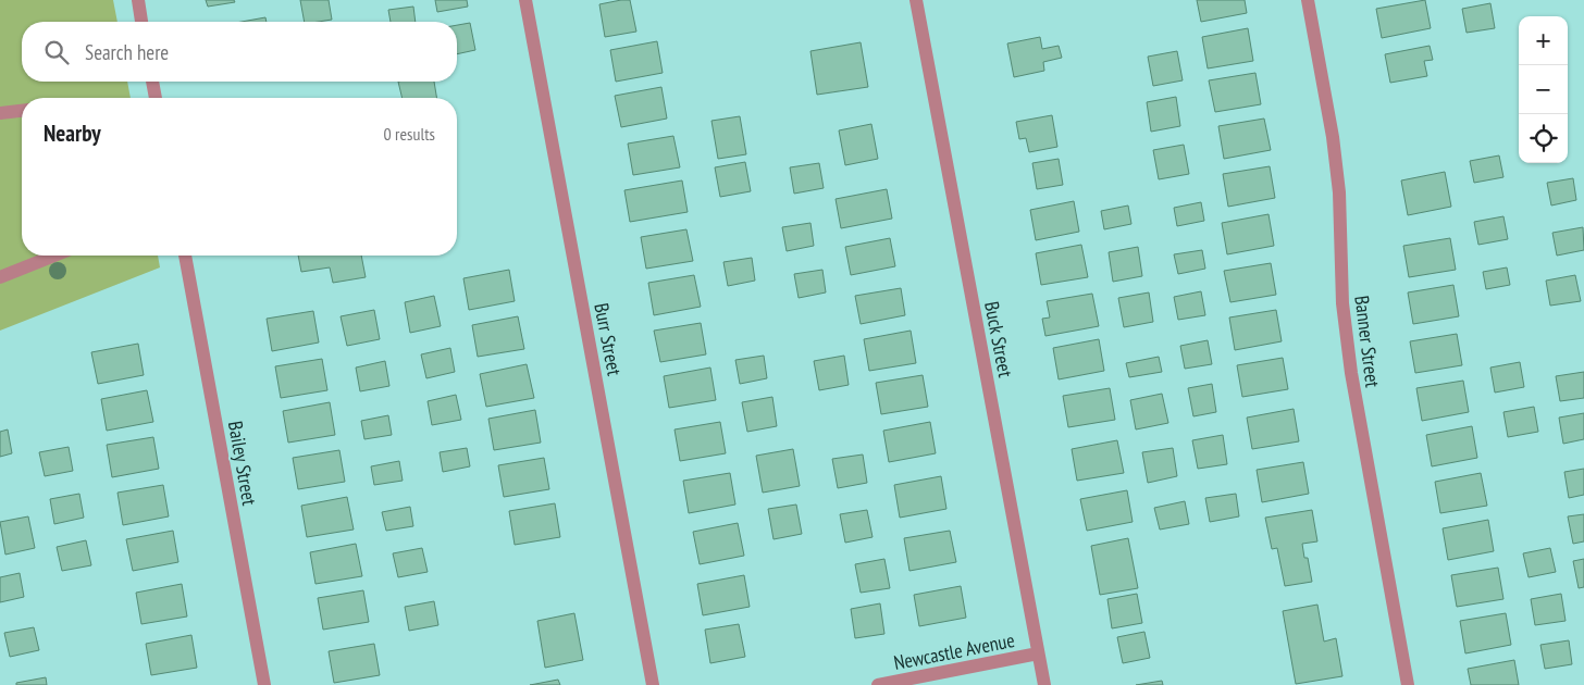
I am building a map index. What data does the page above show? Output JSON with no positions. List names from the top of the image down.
{
  "streets": {
    "street": [
      "Burr Street",
      "Buck Street",
      "Banner Street",
      "Bailey Street",
      "Newcastle Avenue"
    ]
  },
  "crossings": [
    ["Buck Street", "Newcastle Avenue"]
  ],
  "page": {
    "map_buttons": ["+", "−"],
    "search": "Search here",
    "heading": ["Nearby", "0 results"]
  }
}
